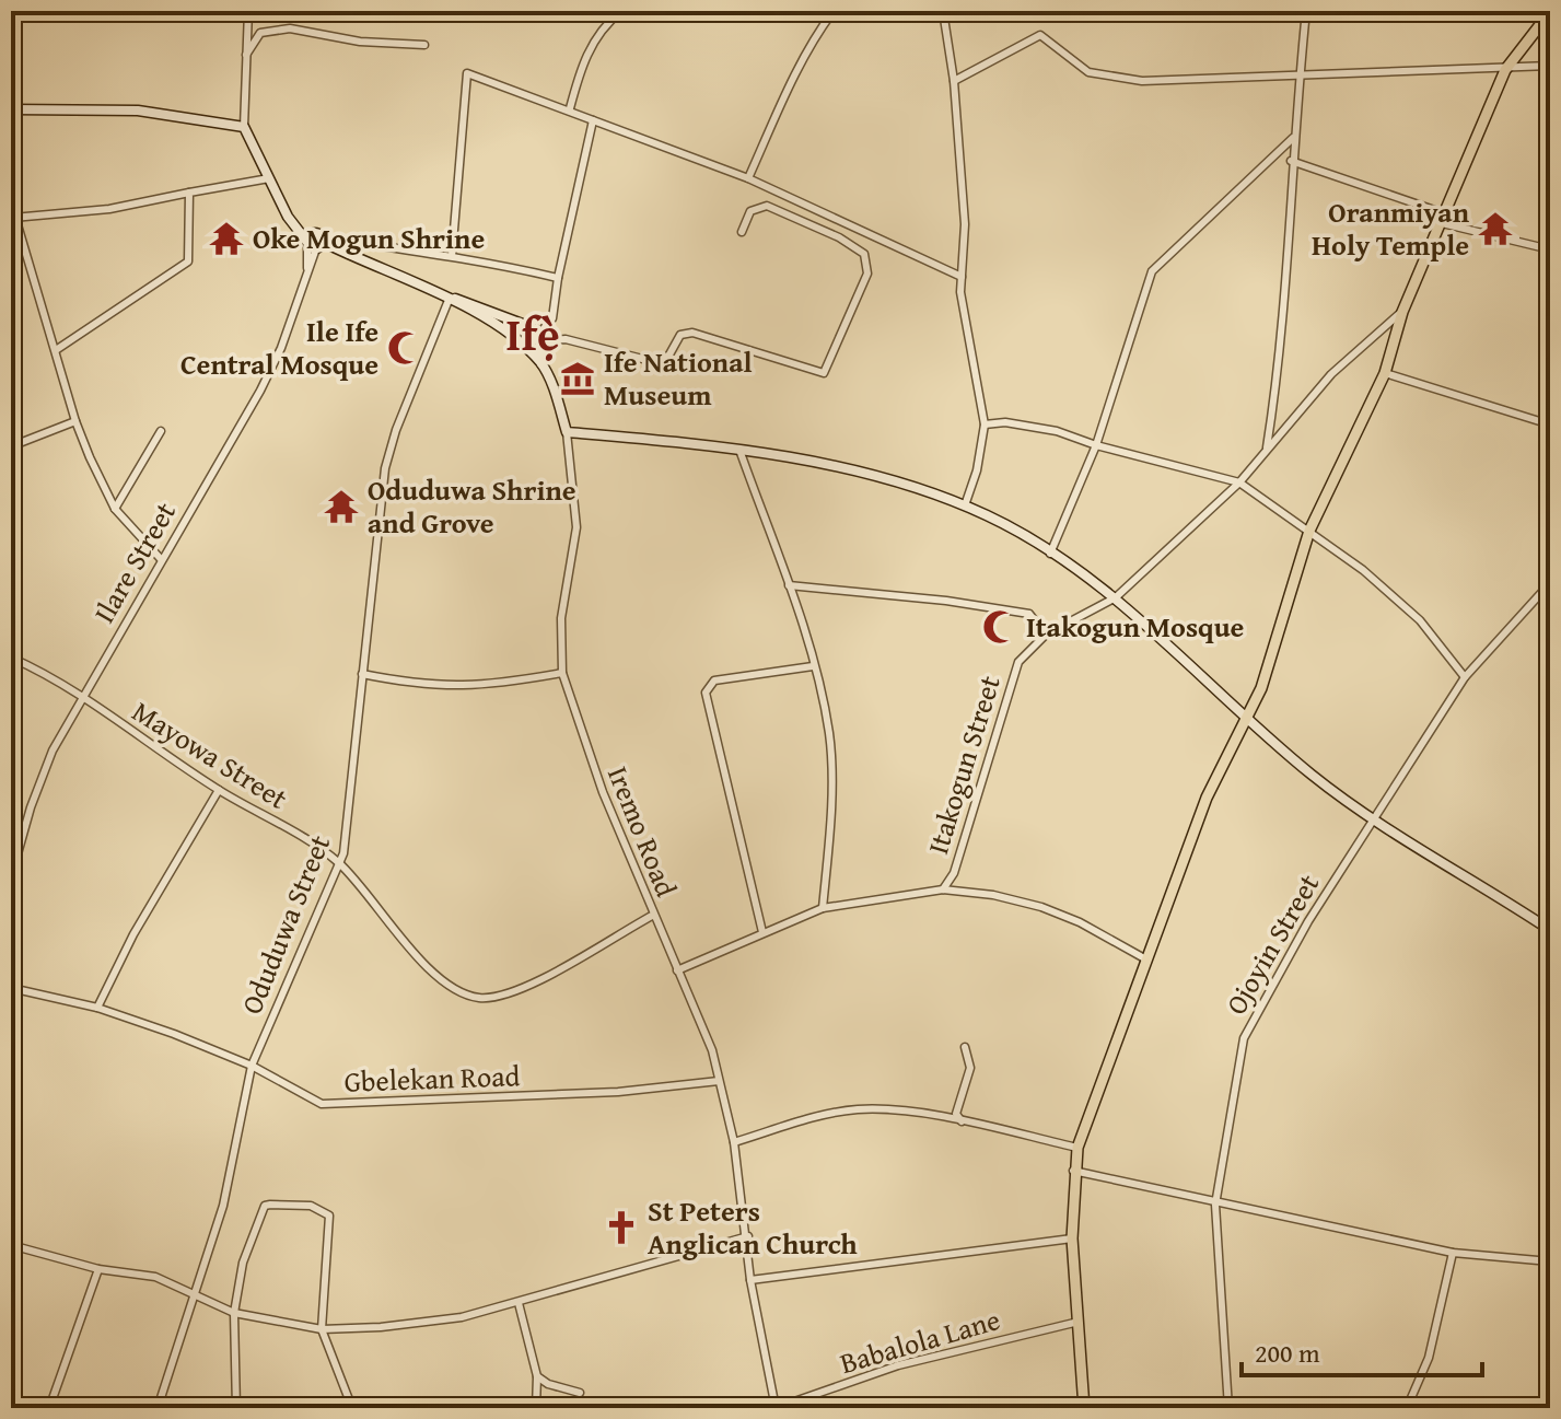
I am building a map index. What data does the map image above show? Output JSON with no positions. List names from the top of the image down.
{
  "streets": {
    "street": [
      "Ilare Street",
      "Mayowa Street",
      "Itakogun Street",
      "Iremo Road",
      "Oduduwa Street",
      "Ojoyin Street",
      "Gbelekan Road",
      "Babalola Lane"
    ]
  },
  "crossings": [
    ["Ilare Street", "Mayowa Street"],
    ["Mayowa Street", "Iremo Road"],
    ["Mayowa Street", "Oduduwa Street"],
    ["Iremo Road", "Gbelekan Road"],
    ["Iremo Road", "Babalola Lane"],
    ["Oduduwa Street", "Gbelekan Road"]
  ],
  "districts": ["Ifẹ̀"],
  "places": {
    "temple": ["Oranmiyan Holy Temple", "Oke Mogun Shrine", "Oduduwa Shrine and Grove"],
    "mosque": ["Ile Ife Central Mosque", "Itakogun Mosque"],
    "museum": ["Ife National Museum"],
    "church": ["St Peters Anglican Church"]
  },
  "scale_bar": "200 m"
}
